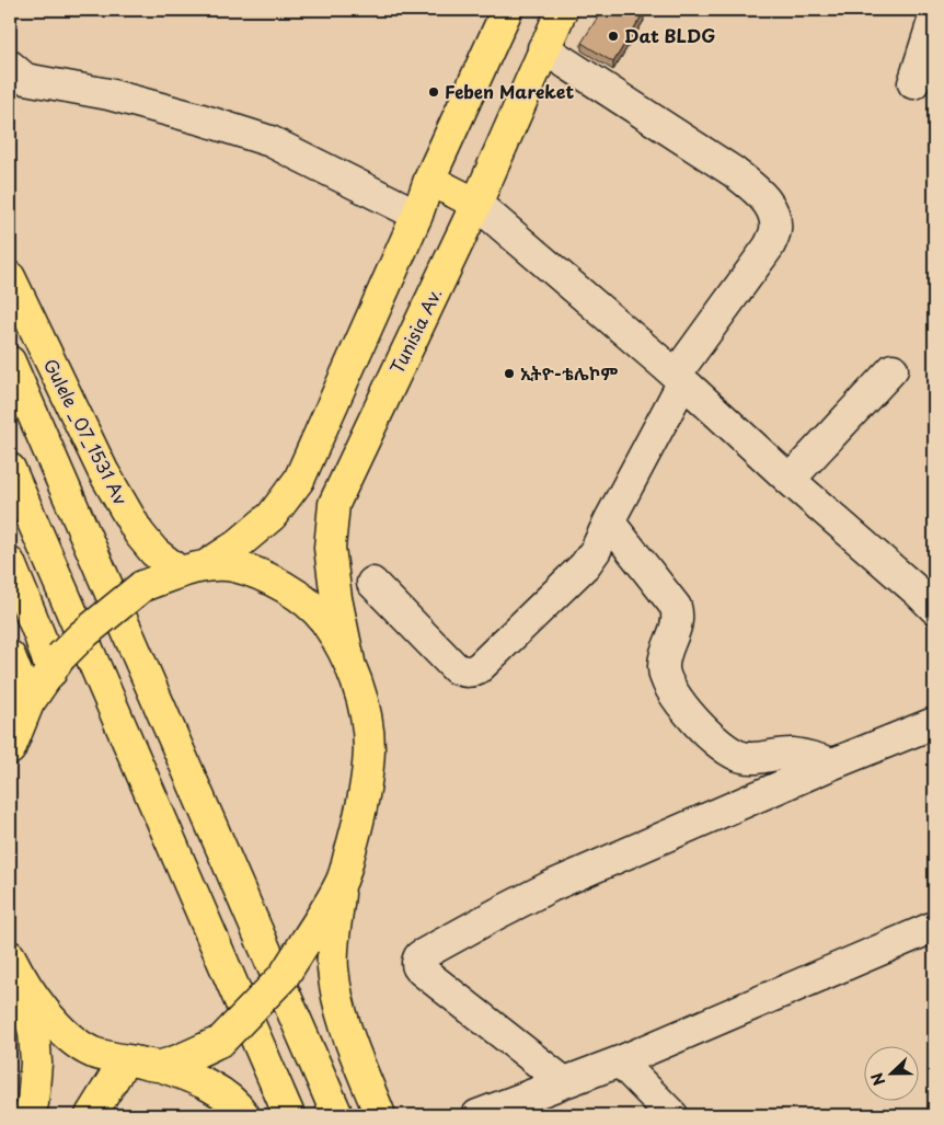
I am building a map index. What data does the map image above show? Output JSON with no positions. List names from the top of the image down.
{
  "streets": {
    "main road": ["Tunisia Av.", "Gulele _07_1531 Av"]
  },
  "places": ["Dat BLDG", "Feben Mareket", "ኢትዮ-ቴሌኮም"],
  "north": "left"
}
